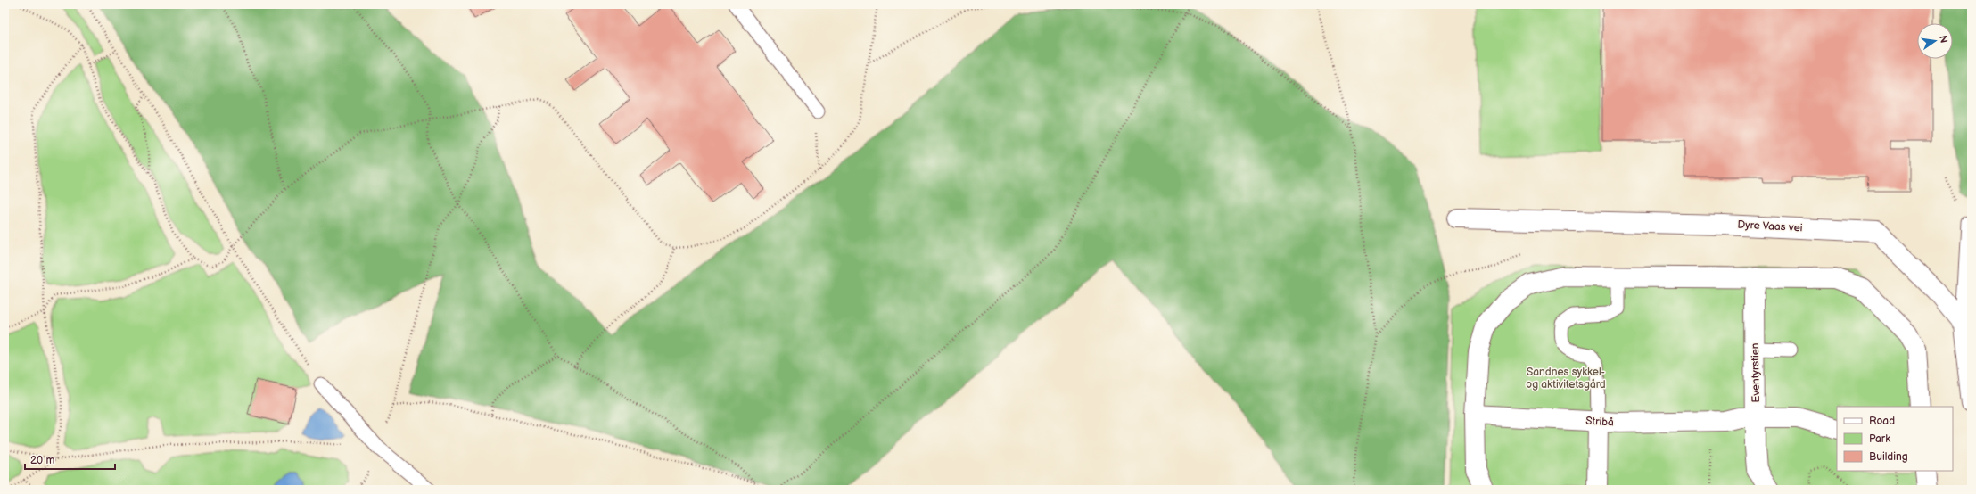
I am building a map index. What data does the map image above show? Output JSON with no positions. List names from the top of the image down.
{
  "streets": {
    "street": ["Dyre Vaas vei", "Eventyrstien", "Stribå"]
  },
  "crossings": [
    ["Eventyrstien", "Stribå"]
  ],
  "parks": ["Sandnes sykkel- og aktivitetsgård"],
  "legend": ["Road", "Park", "Building"],
  "scale_bar": "20 m",
  "north": "right"
}
